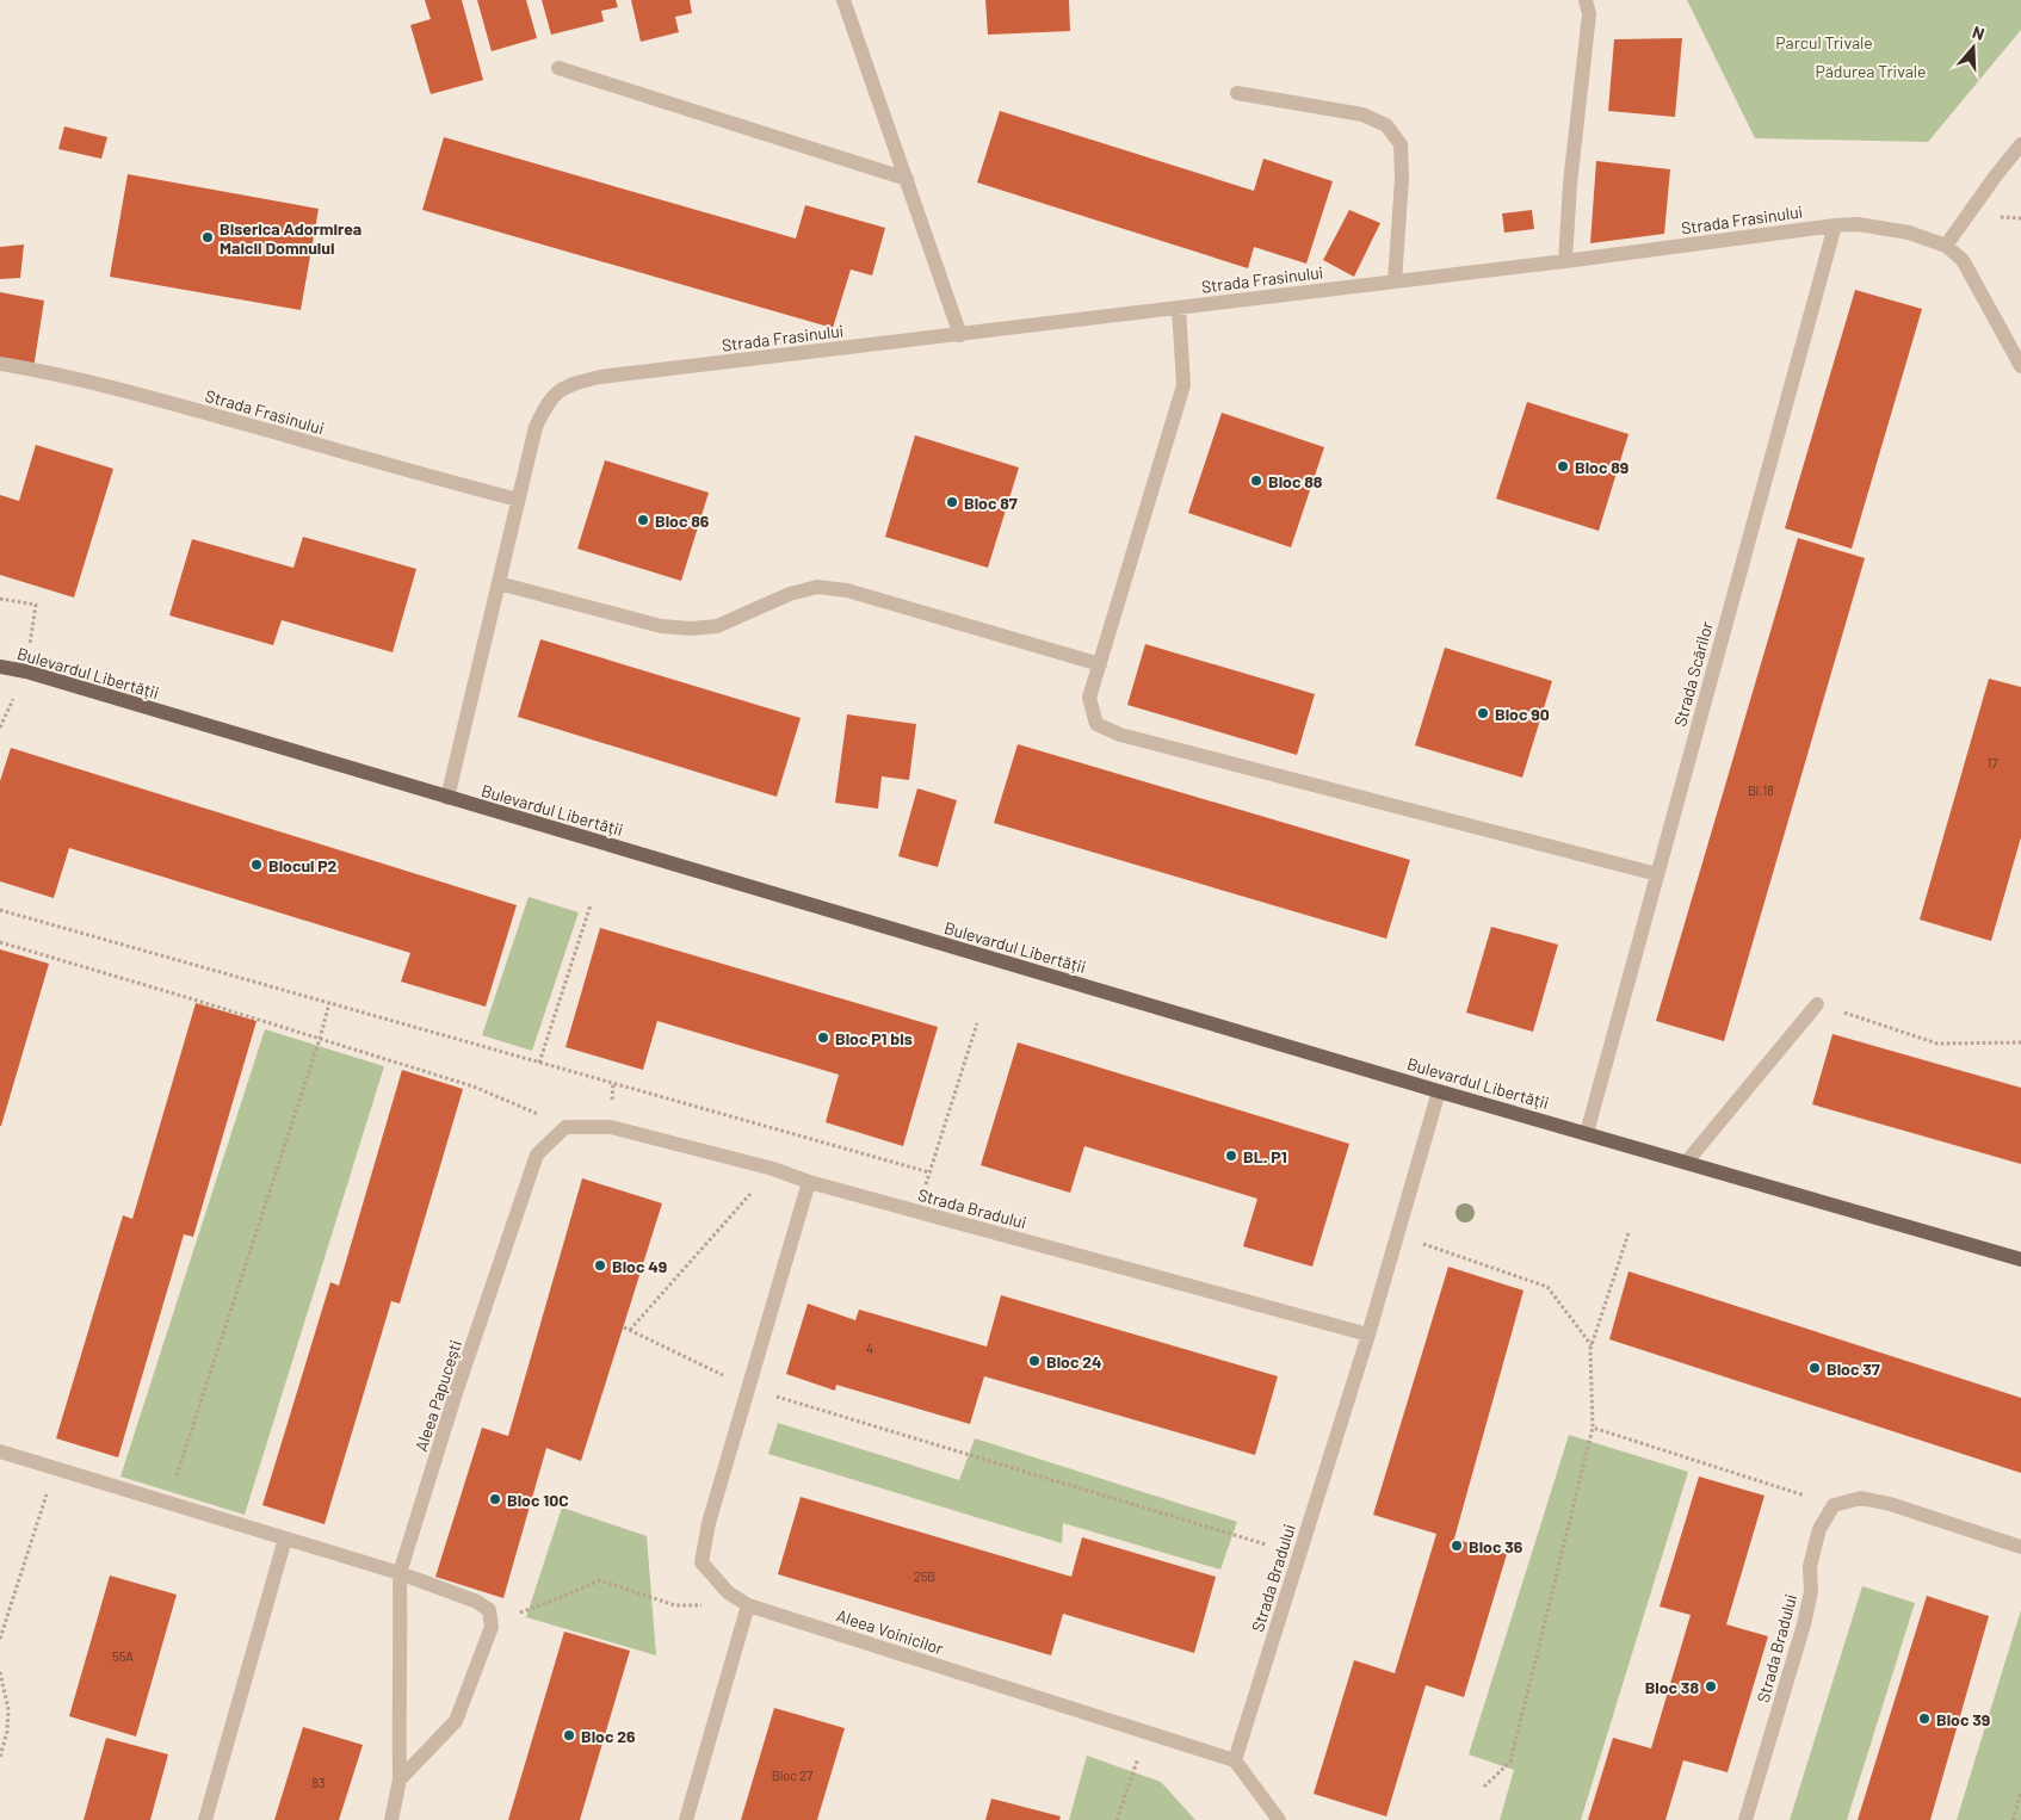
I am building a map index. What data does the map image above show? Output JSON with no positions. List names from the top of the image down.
{
  "streets": {
    "main road": ["Bulevardul Libertății"],
    "street": [
      "Strada Frasinului",
      "Strada Scărilor",
      "Strada Bradului",
      "Aleea Papucești",
      "Aleea Voinicilor"
    ]
  },
  "crossings": [
    ["Strada Frasinului", "Bulevardul Libertății"],
    ["Strada Frasinului", "Strada Scărilor"],
    ["Bulevardul Libertății", "Strada Scărilor"],
    ["Bulevardul Libertății", "Strada Bradului"],
    ["Strada Bradului", "Aleea Papucești"],
    ["Strada Bradului", "Aleea Voinicilor"]
  ],
  "parks": ["Parcul Trivale", "Pădurea Trivale"],
  "places": [
    "Biserica Adormirea Maicii Domnului",
    "Bloc 89",
    "Bloc 88",
    "Bloc 87",
    "Bloc 86",
    "Bloc 90",
    "Blocul P2",
    "Bloc P1 bis",
    "BL. P1",
    "Bloc 49",
    "Bloc 24",
    "Bloc 37",
    "Bloc 10C",
    "Bloc 36",
    "Bloc 38",
    "Bloc 39",
    "Bloc 26"
  ],
  "house_numbers": [
    "17",
    "Bl.18",
    "4",
    "25B",
    "55A",
    "Bloc 27",
    "83"
  ],
  "north": "top"
}
